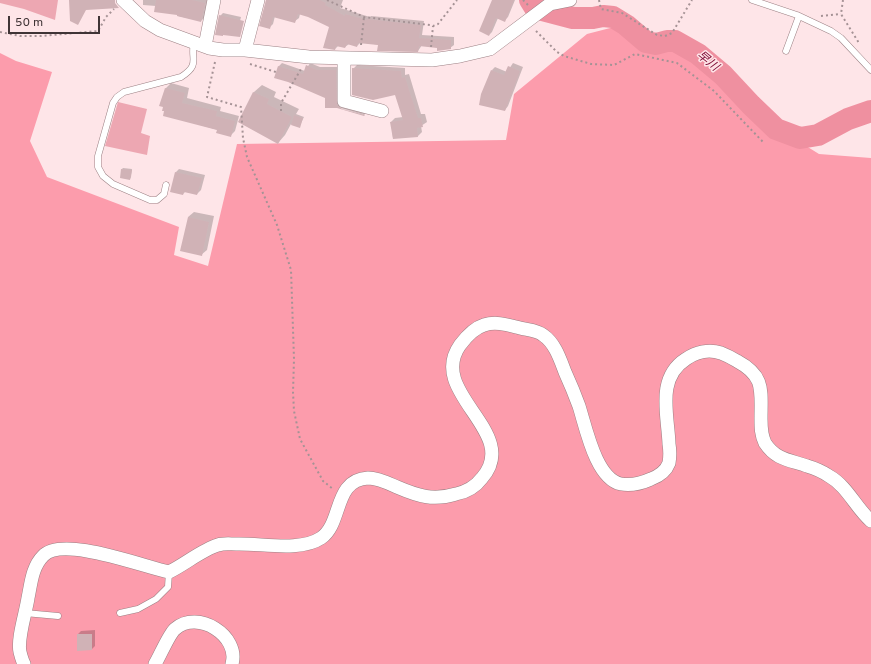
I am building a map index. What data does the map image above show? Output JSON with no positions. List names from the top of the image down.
{
  "water": ["早川"],
  "scale_bar": "50 m"
}
